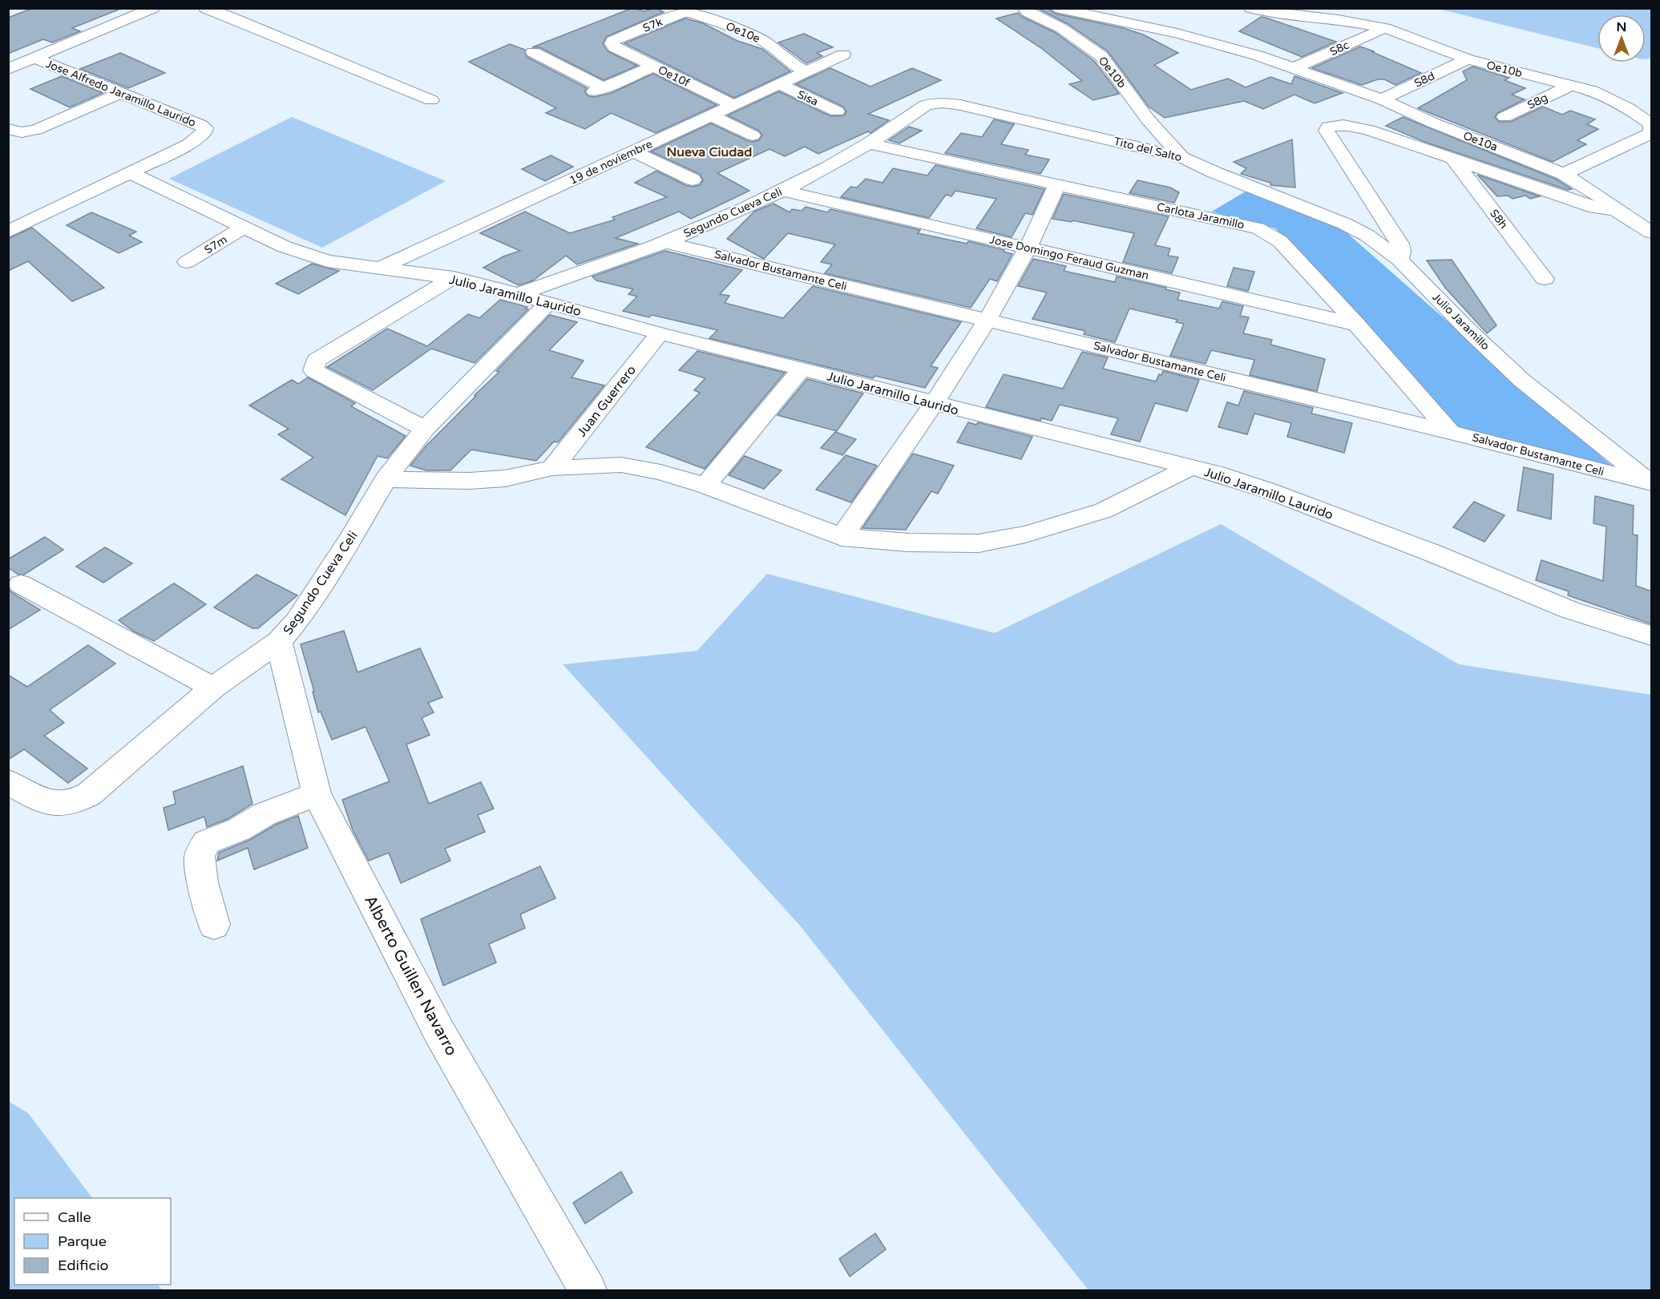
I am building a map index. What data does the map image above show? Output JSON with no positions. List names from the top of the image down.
{
  "streets": {
    "street": [
      "S7k",
      "Oe10e",
      "S8c",
      "Oe10b",
      "Oe10f",
      "S8d",
      "Jose Alfredo Jaramillo Laurido",
      "Sisa",
      "S8g",
      "Oe10a",
      "Tito del Salto",
      "19 de noviembre",
      "Segundo Cueva Celi",
      "Carlota Jaramillo",
      "S8h",
      "S7m",
      "Jose Domingo Feraud Guzman",
      "Salvador Bustamante Celi",
      "Julio Jaramillo Laurido",
      "Julio Jaramillo",
      "Juan Guerrero",
      "Alberto Guillen Navarro"
    ]
  },
  "crossings": [
    ["S7k", "Oe10e"],
    ["S7k", "Oe10f"],
    ["Oe10e", "19 de noviembre"],
    ["S8c", "Oe10b"],
    ["S8c", "Oe10a"],
    ["Oe10b", "S8d"],
    ["Oe10b", "S8g"],
    ["Oe10b", "Oe10a"],
    ["Oe10b", "Tito del Salto"],
    ["Oe10f", "19 de noviembre"],
    ["S8d", "Oe10a"],
    ["Jose Alfredo Jaramillo Laurido", "Julio Jaramillo Laurido"],
    ["Sisa", "19 de noviembre"],
    ["Oe10a", "Tito del Salto"],
    ["Oe10a", "S8h"],
    ["Oe10a", "Julio Jaramillo"],
    ["Tito del Salto", "Segundo Cueva Celi"],
    ["Tito del Salto", "Julio Jaramillo"],
    ["19 de noviembre", "Julio Jaramillo Laurido"],
    ["Segundo Cueva Celi", "Carlota Jaramillo"],
    ["Segundo Cueva Celi", "Jose Domingo Feraud Guzman"],
    ["Segundo Cueva Celi", "Salvador Bustamante Celi"],
    ["Segundo Cueva Celi", "Julio Jaramillo Laurido"],
    ["Segundo Cueva Celi", "Alberto Guillen Navarro"],
    ["Carlota Jaramillo", "Jose Domingo Feraud Guzman"],
    ["Carlota Jaramillo", "Salvador Bustamante Celi"],
    ["S7m", "Julio Jaramillo Laurido"],
    ["Salvador Bustamante Celi", "Julio Jaramillo"],
    ["Julio Jaramillo Laurido", "Juan Guerrero"]
  ],
  "districts": ["Nueva Ciudad"],
  "legend": ["Calle", "Parque", "Edificio"],
  "north": "top"
}
